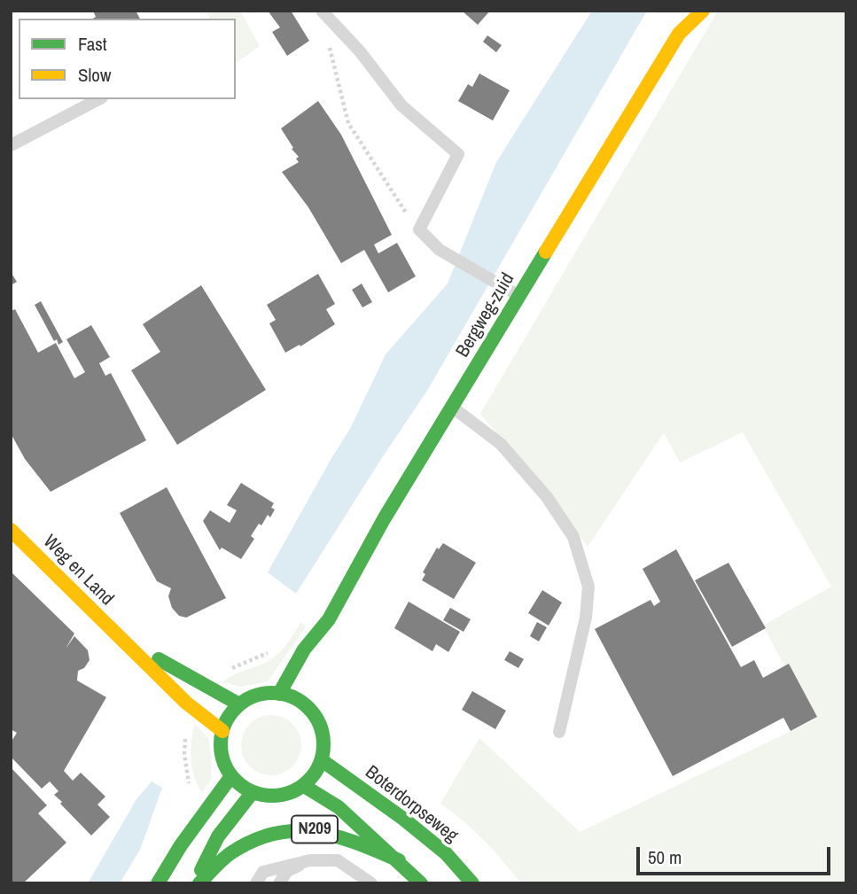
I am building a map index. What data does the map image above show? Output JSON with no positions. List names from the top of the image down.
{
  "streets": {
    "street": [
      "Bergweg-zuid",
      "Weg en Land",
      "Boterdorpseweg",
      "N209"
    ]
  },
  "crossings": [
    ["Bergweg-zuid", "Weg en Land"],
    ["Bergweg-zuid", "Boterdorpseweg"],
    ["Bergweg-zuid", "N209"],
    ["Weg en Land", "Boterdorpseweg"],
    ["Weg en Land", "N209"],
    ["Boterdorpseweg", "N209"]
  ],
  "legend": ["Fast", "Slow"],
  "scale_bar": "50 m"
}
